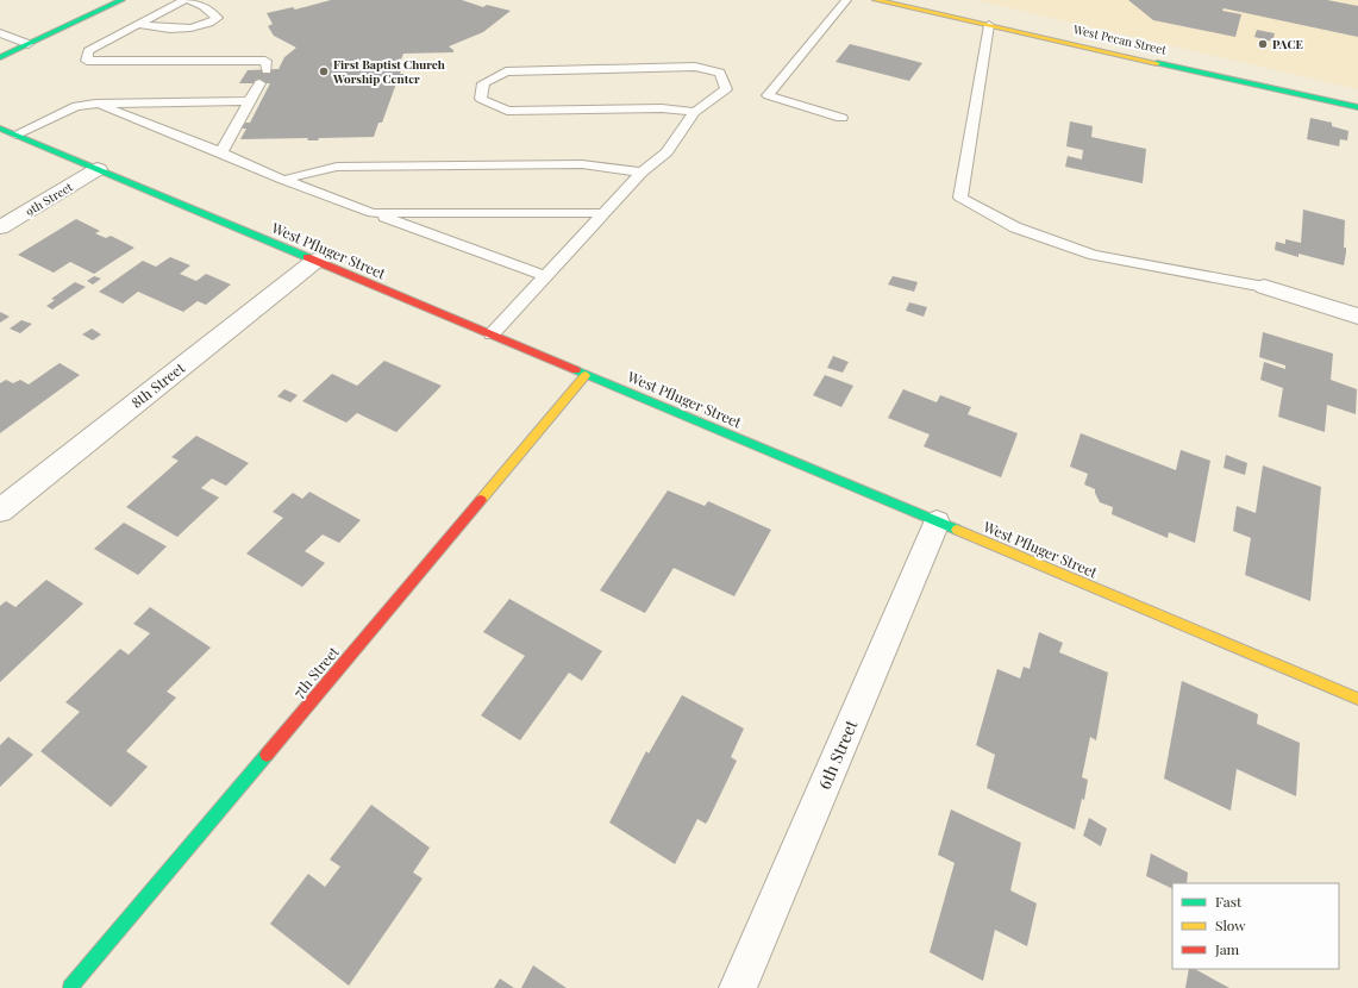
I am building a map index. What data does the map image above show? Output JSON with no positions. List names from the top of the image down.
{
  "streets": {
    "street": [
      "West Pecan Street",
      "9th Street",
      "West Pfluger Street",
      "8th Street",
      "7th Street",
      "6th Street"
    ]
  },
  "crossings": [
    ["9th Street", "West Pfluger Street"],
    ["West Pfluger Street", "8th Street"],
    ["West Pfluger Street", "7th Street"],
    ["West Pfluger Street", "6th Street"]
  ],
  "places": ["PACE", "First Baptist Church Worship Center"],
  "legend": ["Fast", "Slow", "Jam"]
}
